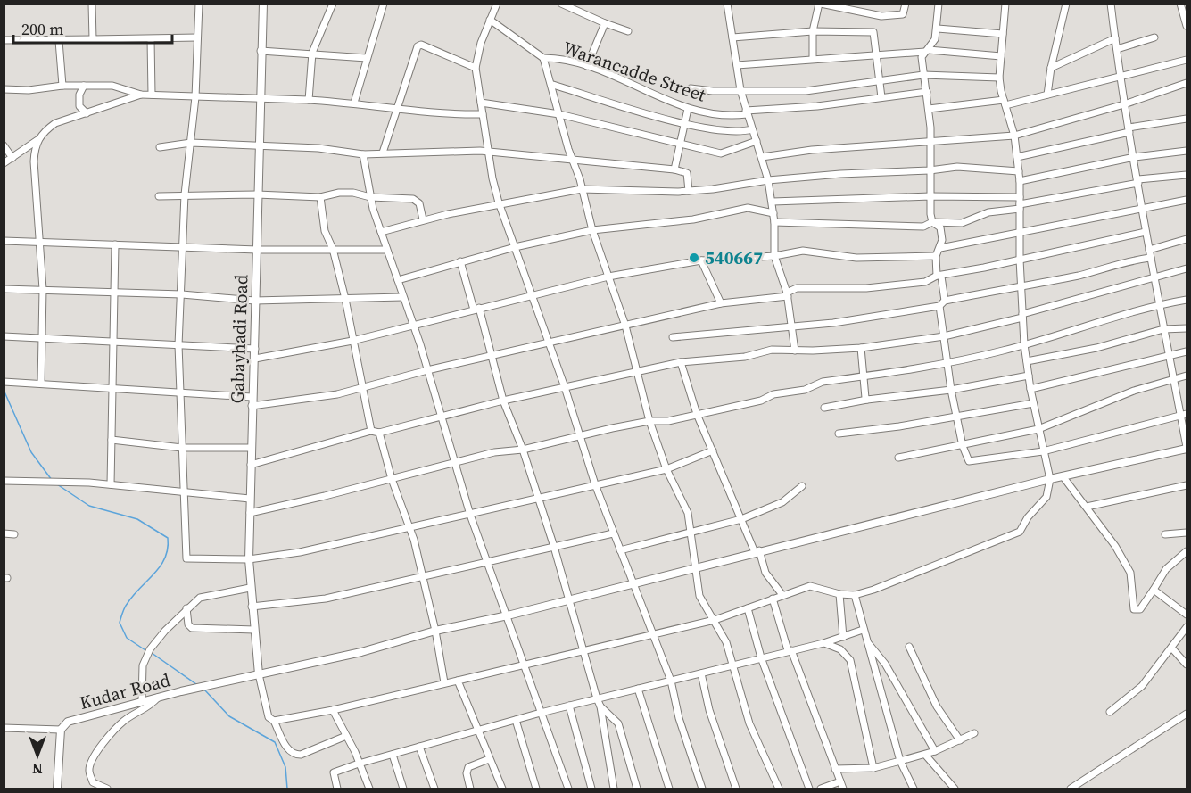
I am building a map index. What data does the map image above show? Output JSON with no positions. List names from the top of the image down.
{
  "streets": {
    "street": ["Warancadde Street", "Gabayhadi Road", "Kudar Road"]
  },
  "crossings": [
    ["Gabayhadi Road", "Kudar Road"]
  ],
  "places": ["540667"],
  "scale_bar": "200 m",
  "north": "bottom"
}
